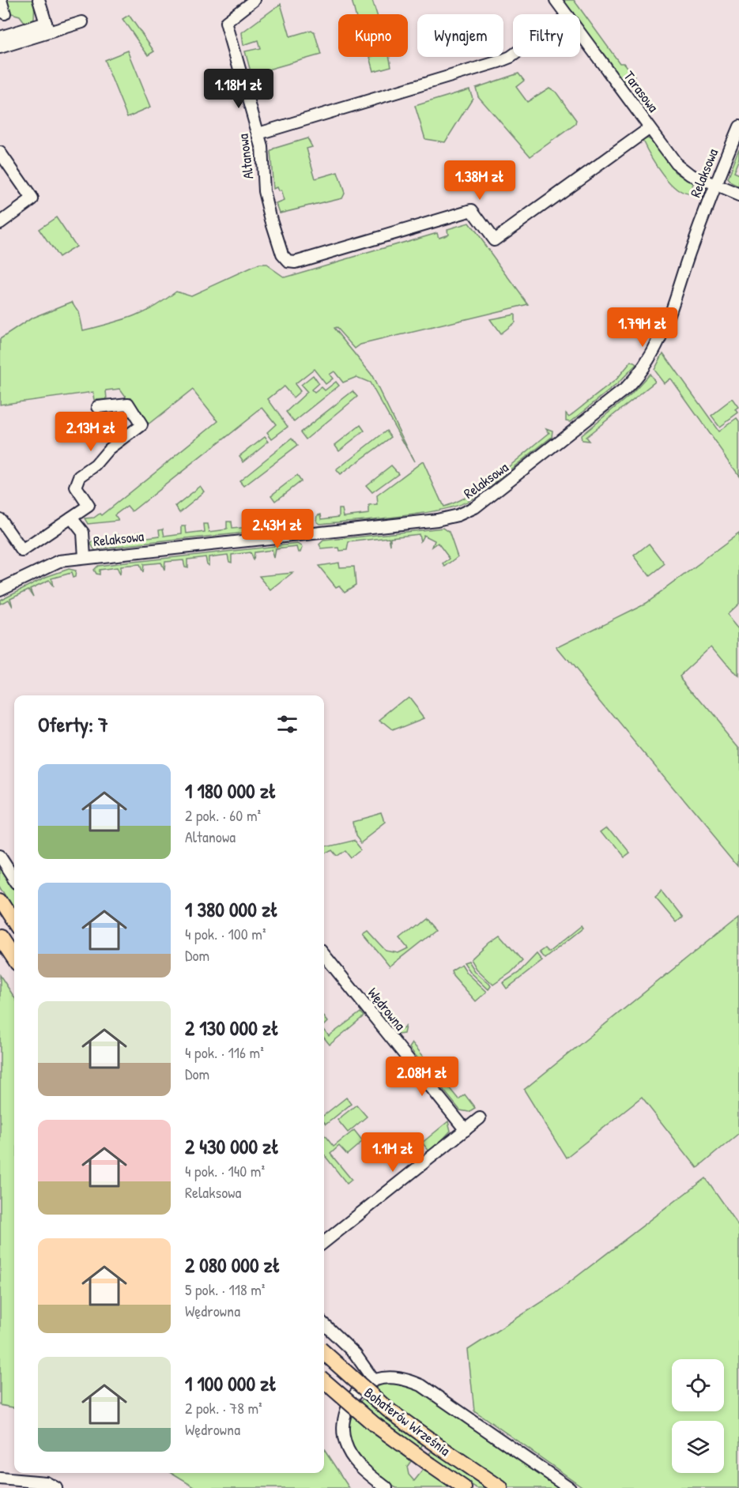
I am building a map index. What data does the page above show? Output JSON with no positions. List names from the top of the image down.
{
  "streets": {
    "main road": ["Bohaterów Września"],
    "street": [
      "Tarasowa",
      "Altanowa",
      "Relaksowa",
      "Wędrowna"
    ]
  },
  "crossings": [
    ["Tarasowa", "Altanowa"],
    ["Tarasowa", "Relaksowa"]
  ],
  "page": {
    "chip": ["Kupno", "Wynajem", "Filtry"],
    "price": [
      "1.18M zł",
      "1.38M zł",
      "1.79M zł",
      "2.13M zł",
      "2.43M zł",
      "2.08M zł",
      "1.1M zł"
    ],
    "heading": "Oferty: 7",
    "list": [
      {
        "name": "1 180 000 zł",
        "note": "2 pok. · 60 m² · Altanowa"
      },
      {
        "name": "1 380 000 zł",
        "note": "4 pok. · 100 m² · Dom"
      },
      {
        "name": "2 130 000 zł",
        "note": "4 pok. · 116 m² · Dom"
      },
      {
        "name": "2 430 000 zł",
        "note": "4 pok. · 140 m² · Relaksowa"
      },
      {
        "name": "2 080 000 zł",
        "note": "5 pok. · 118 m² · Wędrowna"
      },
      {
        "name": "1 100 000 zł",
        "note": "2 pok. · 78 m² · Wędrowna"
      }
    ]
  }
}
